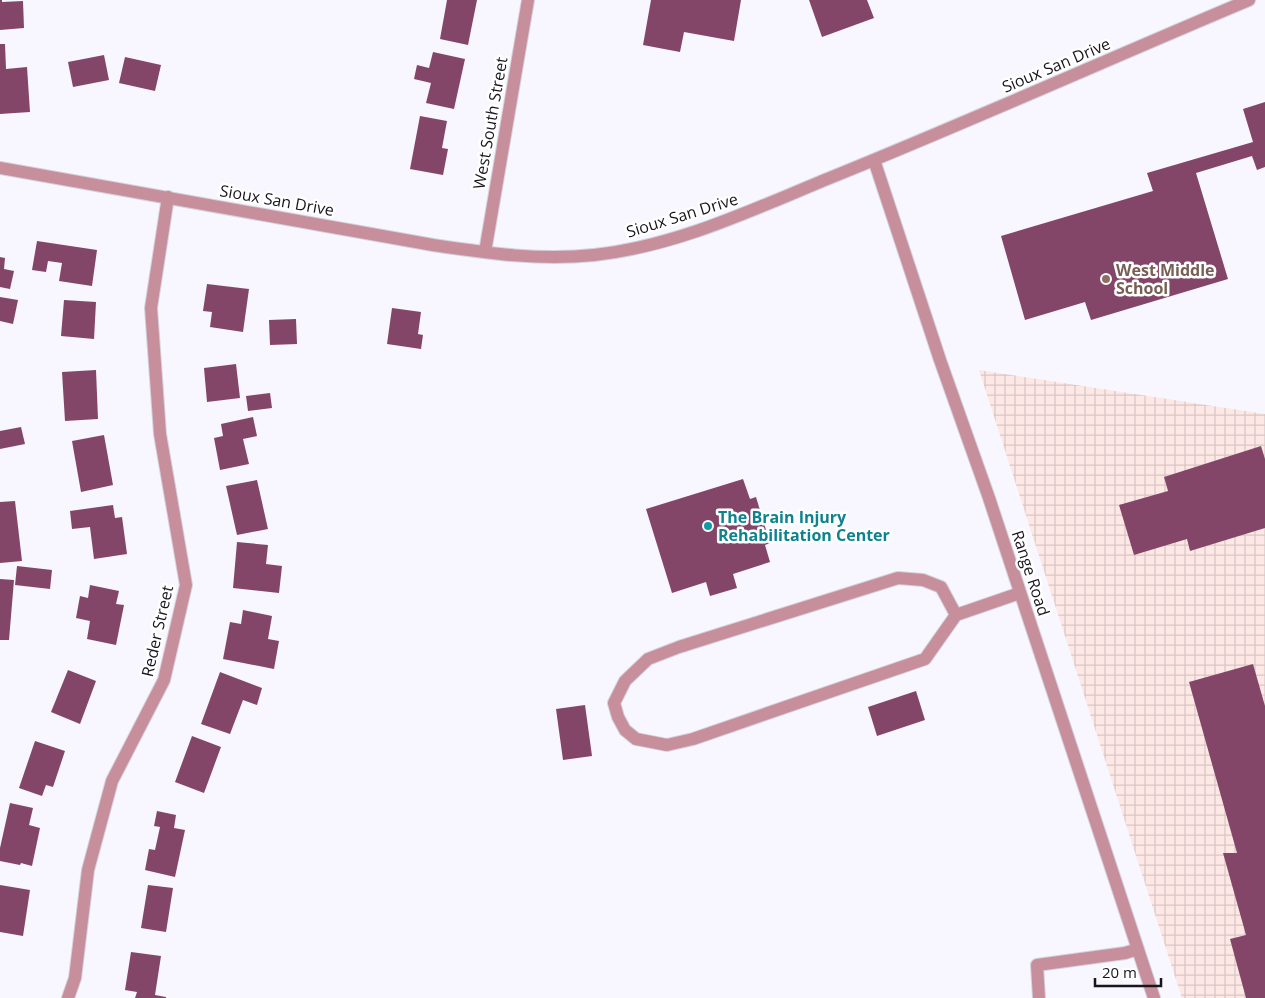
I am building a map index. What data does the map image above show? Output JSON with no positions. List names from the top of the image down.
{
  "streets": {
    "street": [
      "Sioux San Drive",
      "West South Street",
      "Range Road",
      "Reder Street"
    ]
  },
  "crossings": [
    ["Sioux San Drive", "West South Street"],
    ["Sioux San Drive", "Range Road"],
    ["Sioux San Drive", "Reder Street"]
  ],
  "places": ["West Middle School", "The Brain Injury Rehabilitation Center"],
  "scale_bar": "20 m"
}
